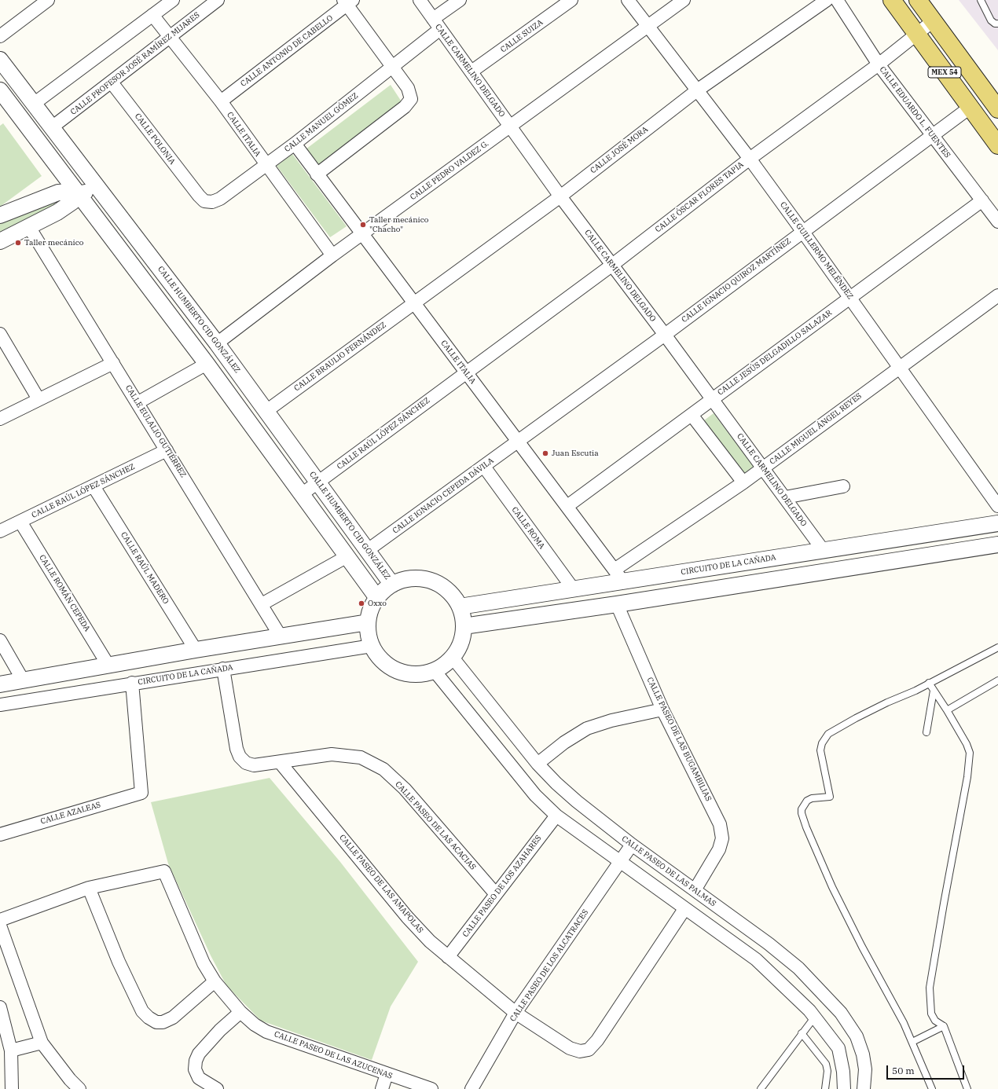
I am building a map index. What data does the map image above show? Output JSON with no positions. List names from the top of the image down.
{
  "streets": {
    "main road": ["MEX 54"],
    "street": [
      "CALLE SUIZA",
      "CALLE ANTONIO DE CABELLO",
      "CALLE PROFESOR JOSÉ RAMÍREZ MIJARES",
      "CALLE CARMELINO DELGADO",
      "CALLE EDUARDO L. FUENTES",
      "CALLE MANUEL GÓMEZ",
      "CALLE ITALIA",
      "CALLE POLONIA",
      "CALLE JOSÉ MORA",
      "CALLE PEDRO VALDEZ G.",
      "CALLE ÓSCAR FLORES TAPIA",
      "CALLE GUILLERMO MELÉNDEZ",
      "CALLE IGNACIO QUIROZ MARTÍNEZ",
      "CALLE HUMBERTO CID GONZÁLEZ",
      "CALLE JESÚS DELGADILLO SALAZAR",
      "CALLE BRAULIO FERNÁNDEZ",
      "CALLE MIGUEL ÁNGEL REYES",
      "CALLE EULALIO GUTIÉRREZ",
      "CALLE RAÚL LÓPEZ SÁNCHEZ",
      "CALLE IGNACIO CEPEDA DÁVILA",
      "CALLE ROMA",
      "CIRCUITO DE LA CAÑADA",
      "CALLE RAÚL MADERO",
      "CALLE ROMÁN CEPEDA",
      "CALLE PASEO DE LAS BUGAMBILIAS",
      "CALLE AZALEAS",
      "CALLE PASEO DE LAS ACACIAS",
      "CALLE PASEO DE LAS PALMAS",
      "CALLE PASEO DE LAS AMAPOLAS",
      "CALLE PASEO DE LOS AZAHARES",
      "CALLE PASEO DE LOS ALCATRACES",
      "CALLE PASEO DE LAS AZUCENAS"
    ]
  },
  "crossings": [
    ["CALLE SUIZA", "CALLE CARMELINO DELGADO"],
    ["CALLE ANTONIO DE CABELLO", "CALLE ITALIA"],
    ["CALLE PROFESOR JOSÉ RAMÍREZ MIJARES", "CALLE ITALIA"],
    ["CALLE PROFESOR JOSÉ RAMÍREZ MIJARES", "CALLE POLONIA"],
    ["CALLE PROFESOR JOSÉ RAMÍREZ MIJARES", "CALLE HUMBERTO CID GONZÁLEZ"],
    ["CALLE CARMELINO DELGADO", "CALLE MANUEL GÓMEZ"],
    ["CALLE CARMELINO DELGADO", "CALLE JOSÉ MORA"],
    ["CALLE CARMELINO DELGADO", "CALLE PEDRO VALDEZ G."],
    ["CALLE CARMELINO DELGADO", "CALLE ÓSCAR FLORES TAPIA"],
    ["CALLE CARMELINO DELGADO", "CALLE IGNACIO QUIROZ MARTÍNEZ"],
    ["CALLE CARMELINO DELGADO", "CALLE JESÚS DELGADILLO SALAZAR"],
    ["CALLE CARMELINO DELGADO", "CALLE MIGUEL ÁNGEL REYES"],
    ["CALLE CARMELINO DELGADO", "CIRCUITO DE LA CAÑADA"],
    ["MEX 54", "CALLE ÓSCAR FLORES TAPIA"],
    ["MEX 54", "CALLE IGNACIO QUIROZ MARTÍNEZ"],
    ["CALLE EDUARDO L. FUENTES", "CALLE ÓSCAR FLORES TAPIA"],
    ["CALLE EDUARDO L. FUENTES", "CALLE IGNACIO QUIROZ MARTÍNEZ"],
    ["CALLE EDUARDO L. FUENTES", "CALLE JESÚS DELGADILLO SALAZAR"],
    ["CALLE MANUEL GÓMEZ", "CALLE ITALIA"],
    ["CALLE MANUEL GÓMEZ", "CALLE POLONIA"],
    ["CALLE ITALIA", "CALLE JOSÉ MORA"],
    ["CALLE ITALIA", "CALLE PEDRO VALDEZ G."],
    ["CALLE ITALIA", "CALLE ÓSCAR FLORES TAPIA"],
    ["CALLE ITALIA", "CALLE IGNACIO QUIROZ MARTÍNEZ"],
    ["CALLE ITALIA", "CALLE JESÚS DELGADILLO SALAZAR"],
    ["CALLE ITALIA", "CALLE BRAULIO FERNÁNDEZ"],
    ["CALLE ITALIA", "CALLE MIGUEL ÁNGEL REYES"],
    ["CALLE ITALIA", "CALLE RAÚL LÓPEZ SÁNCHEZ"],
    ["CALLE ITALIA", "CALLE IGNACIO CEPEDA DÁVILA"],
    ["CALLE ITALIA", "CIRCUITO DE LA CAÑADA"],
    ["CALLE JOSÉ MORA", "CALLE GUILLERMO MELÉNDEZ"],
    ["CALLE JOSÉ MORA", "CALLE BRAULIO FERNÁNDEZ"],
    ["CALLE PEDRO VALDEZ G.", "CALLE GUILLERMO MELÉNDEZ"],
    ["CALLE PEDRO VALDEZ G.", "CALLE HUMBERTO CID GONZÁLEZ"],
    ["CALLE ÓSCAR FLORES TAPIA", "CALLE GUILLERMO MELÉNDEZ"],
    ["CALLE ÓSCAR FLORES TAPIA", "CALLE RAÚL LÓPEZ SÁNCHEZ"],
    ["CALLE GUILLERMO MELÉNDEZ", "CALLE IGNACIO QUIROZ MARTÍNEZ"],
    ["CALLE GUILLERMO MELÉNDEZ", "CALLE JESÚS DELGADILLO SALAZAR"],
    ["CALLE GUILLERMO MELÉNDEZ", "CALLE MIGUEL ÁNGEL REYES"],
    ["CALLE IGNACIO QUIROZ MARTÍNEZ", "CALLE IGNACIO CEPEDA DÁVILA"],
    ["CALLE HUMBERTO CID GONZÁLEZ", "CALLE BRAULIO FERNÁNDEZ"],
    ["CALLE HUMBERTO CID GONZÁLEZ", "CALLE RAÚL LÓPEZ SÁNCHEZ"],
    ["CALLE HUMBERTO CID GONZÁLEZ", "CALLE IGNACIO CEPEDA DÁVILA"],
    ["CALLE HUMBERTO CID GONZÁLEZ", "CIRCUITO DE LA CAÑADA"],
    ["CALLE HUMBERTO CID GONZÁLEZ", "CALLE PASEO DE LAS PALMAS"],
    ["CALLE MIGUEL ÁNGEL REYES", "CIRCUITO DE LA CAÑADA"],
    ["CALLE EULALIO GUTIÉRREZ", "CALLE RAÚL LÓPEZ SÁNCHEZ"],
    ["CALLE RAÚL LÓPEZ SÁNCHEZ", "CALLE RAÚL MADERO"],
    ["CALLE RAÚL LÓPEZ SÁNCHEZ", "CALLE ROMÁN CEPEDA"],
    ["CALLE IGNACIO CEPEDA DÁVILA", "CALLE ROMA"],
    ["CALLE ROMA", "CIRCUITO DE LA CAÑADA"],
    ["CIRCUITO DE LA CAÑADA", "CALLE AZALEAS"],
    ["CIRCUITO DE LA CAÑADA", "CALLE PASEO DE LAS ACACIAS"],
    ["CIRCUITO DE LA CAÑADA", "CALLE PASEO DE LAS PALMAS"],
    ["CALLE PASEO DE LAS BUGAMBILIAS", "CALLE PASEO DE LAS PALMAS"],
    ["CALLE PASEO DE LAS ACACIAS", "CALLE PASEO DE LAS AMAPOLAS"],
    ["CALLE PASEO DE LAS ACACIAS", "CALLE PASEO DE LOS AZAHARES"],
    ["CALLE PASEO DE LAS PALMAS", "CALLE PASEO DE LOS ALCATRACES"],
    ["CALLE PASEO DE LAS AMAPOLAS", "CALLE PASEO DE LOS AZAHARES"],
    ["CALLE PASEO DE LAS AMAPOLAS", "CALLE PASEO DE LOS ALCATRACES"]
  ],
  "places": [
    "Taller mecánico \"Chacho\"",
    "Taller mecánico",
    "Juan Escutia",
    "Oxxo"
  ],
  "scale_bar": "50 m"
}
